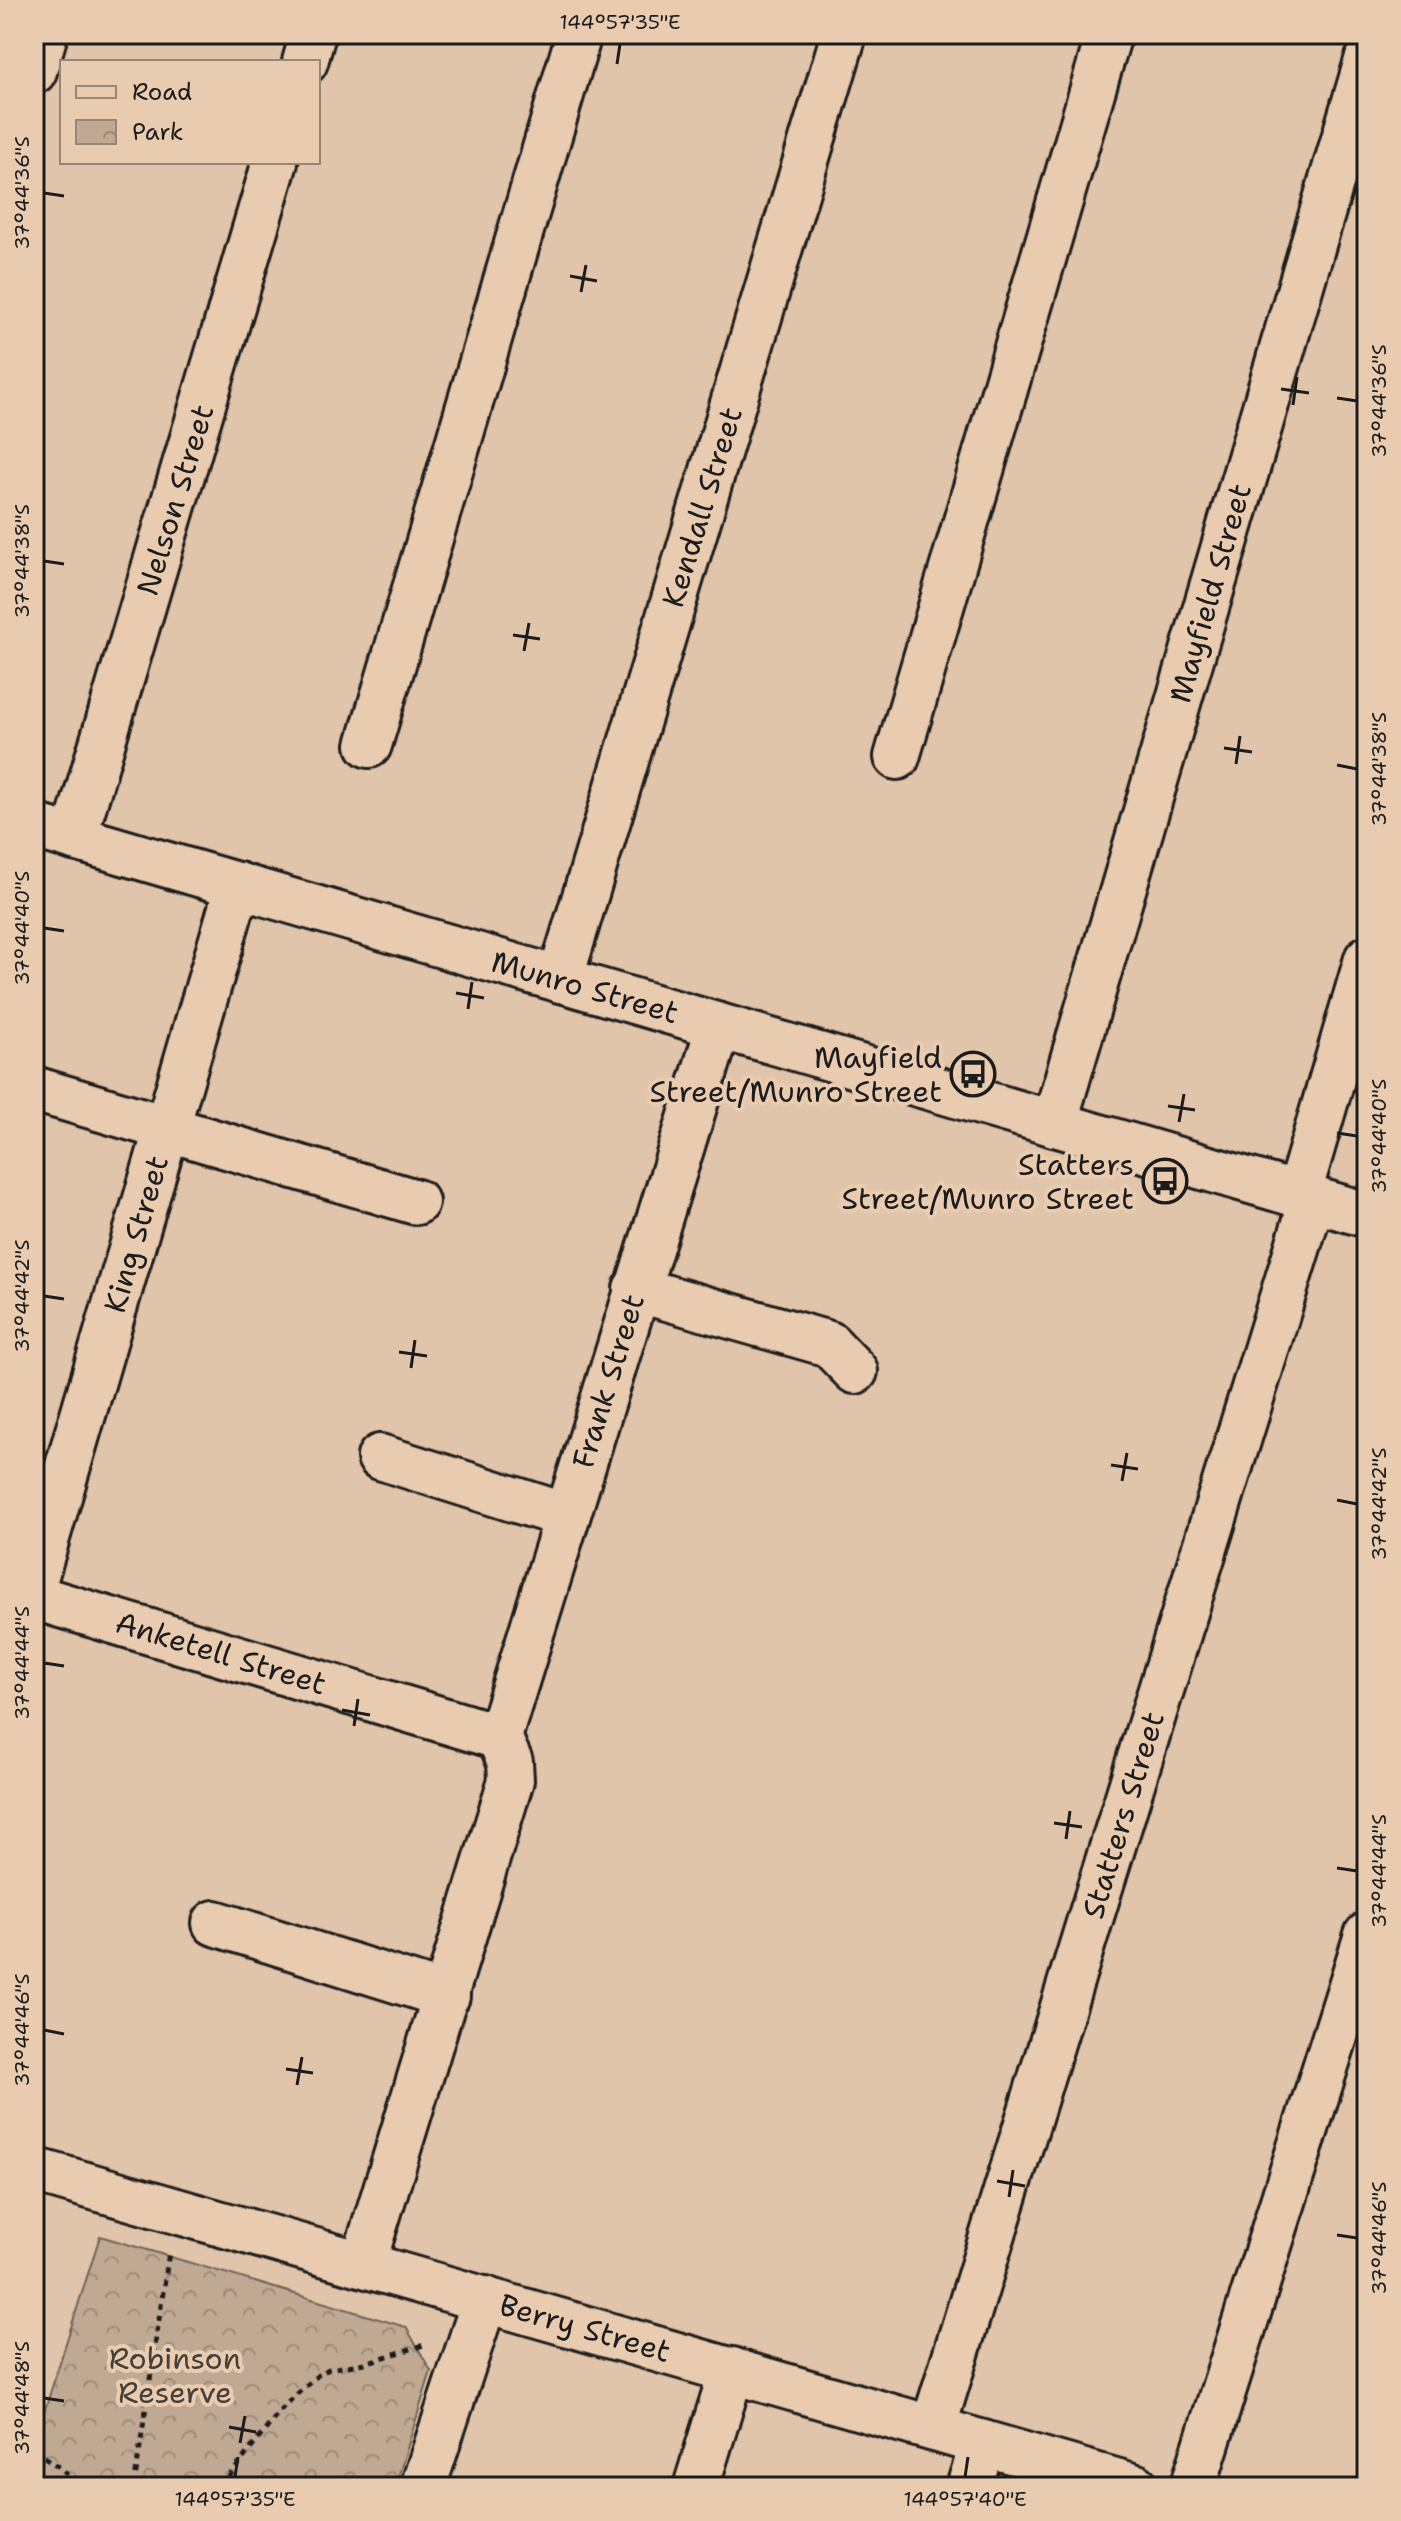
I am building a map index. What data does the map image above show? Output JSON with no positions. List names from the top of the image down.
{
  "streets": {
    "street": [
      "Nelson Street",
      "Kendall Street",
      "Mayfield Street",
      "Munro Street",
      "King Street",
      "Frank Street",
      "Anketell Street",
      "Statters Street",
      "Berry Street"
    ]
  },
  "crossings": [
    ["Nelson Street", "Munro Street"],
    ["Kendall Street", "Munro Street"],
    ["Mayfield Street", "Munro Street"],
    ["Munro Street", "King Street"],
    ["Munro Street", "Frank Street"],
    ["Munro Street", "Statters Street"],
    ["Frank Street", "Anketell Street"],
    ["Statters Street", "Berry Street"]
  ],
  "parks": ["Robinson Reserve"],
  "places": {
    "bus stop": ["Mayfield Street/Munro Street", "Statters Street/Munro Street"]
  },
  "legend": ["Road", "Park"],
  "coordinates": [
    "144°57'35\"E",
    "37°44'36\"S",
    "37°44'38\"S",
    "37°44'40\"S",
    "37°44'42\"S",
    "37°44'44\"S",
    "37°44'46\"S",
    "37°44'48\"S",
    "144°57'40\"E"
  ]
}
